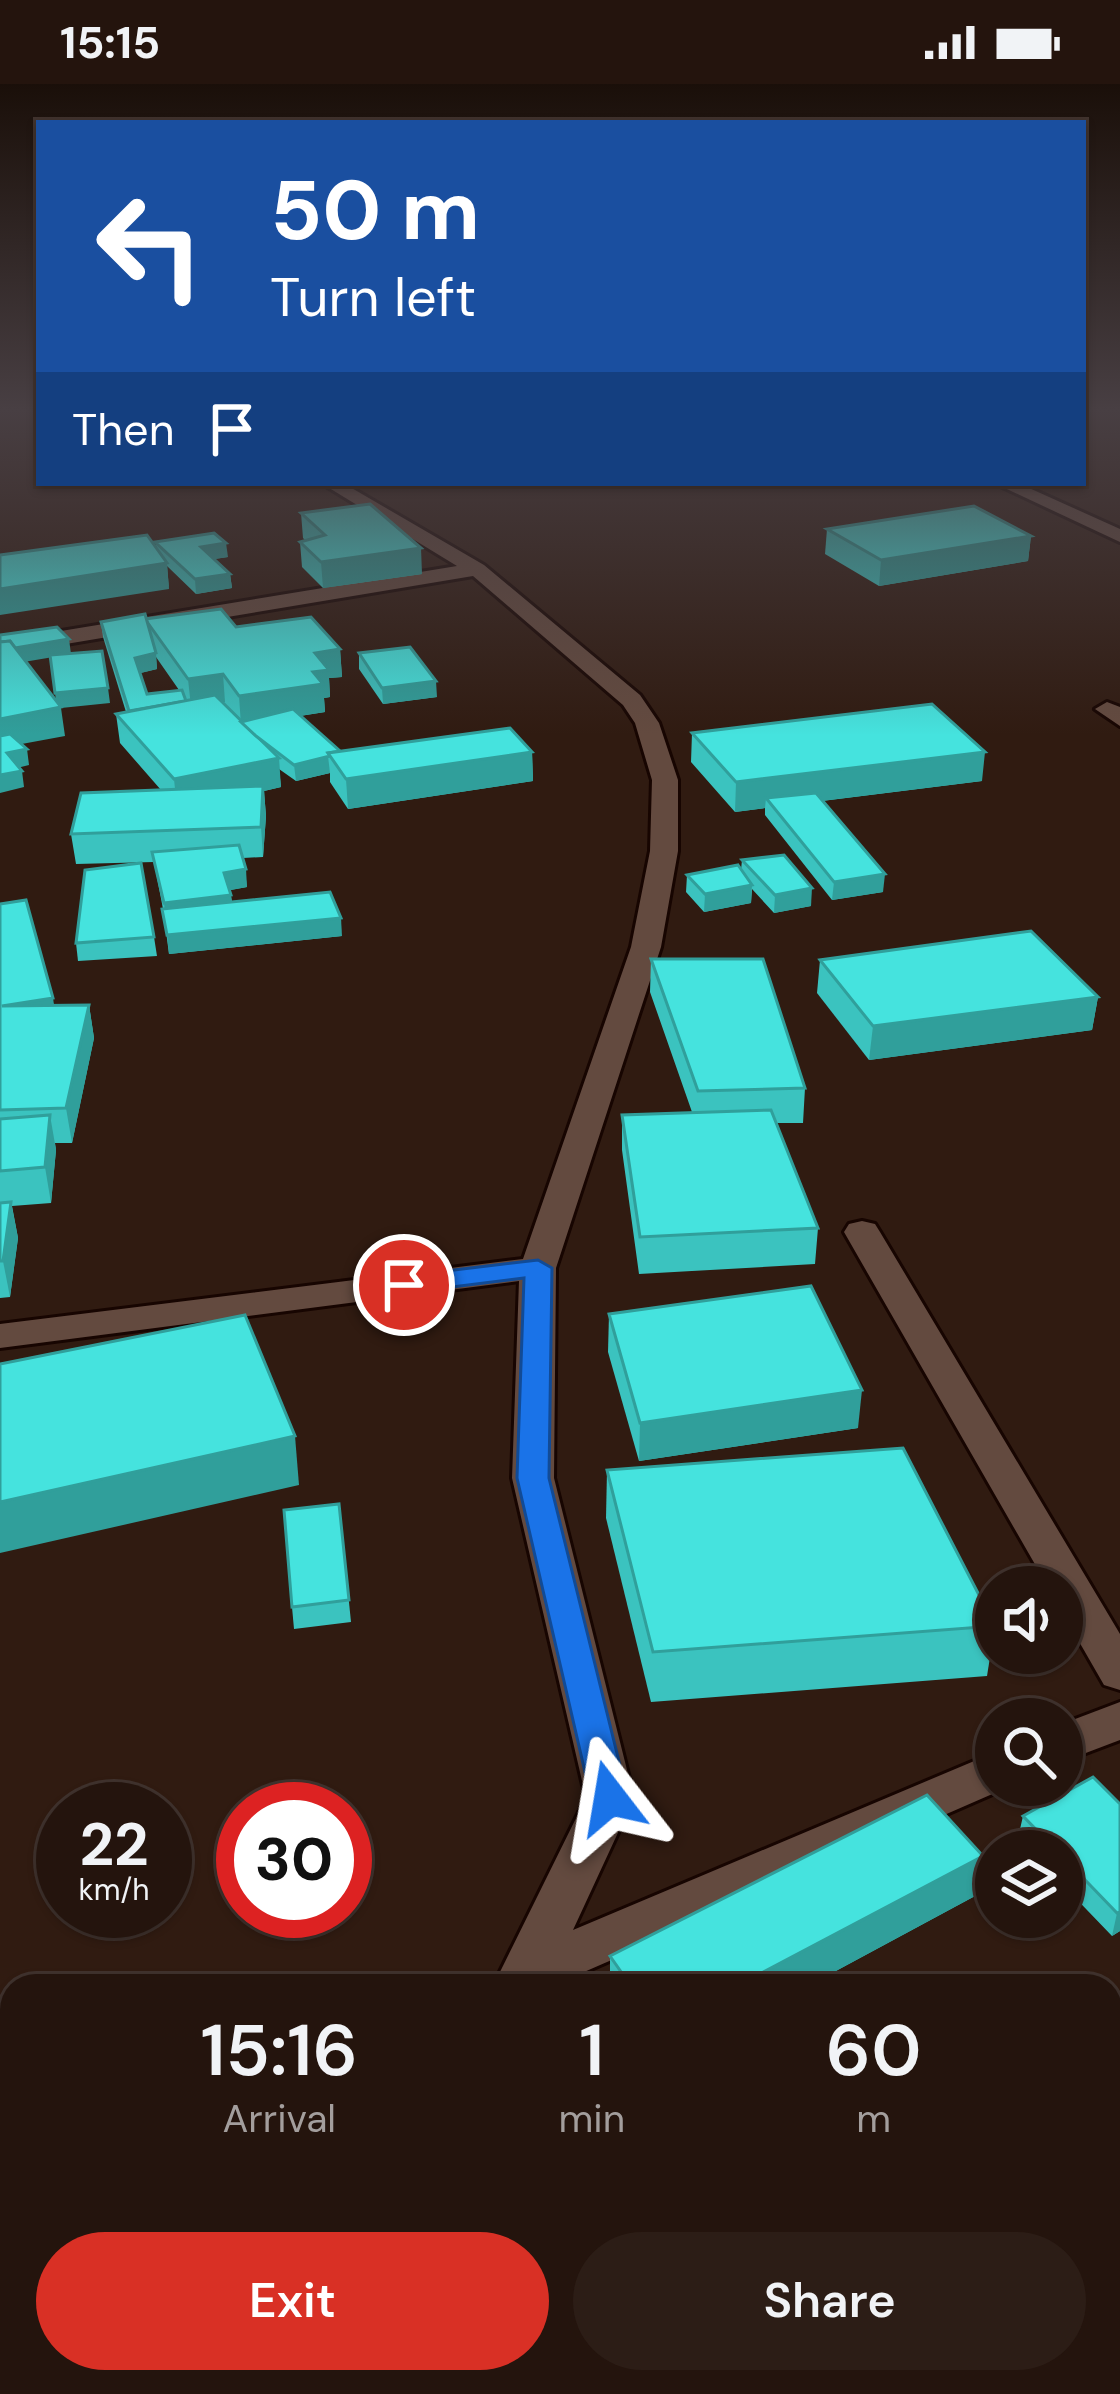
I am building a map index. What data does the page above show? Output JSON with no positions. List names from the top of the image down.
{
  "page": {
    "status": "15:15",
    "turn": ["50 m", "Turn left"],
    "then": "Then",
    "speed": "22 km/h",
    "limit": "30",
    "eta": [
      "15:16",
      "Arrival",
      "1",
      "min",
      "60",
      "m"
    ],
    "buttons": ["Exit", "Share"]
  }
}
